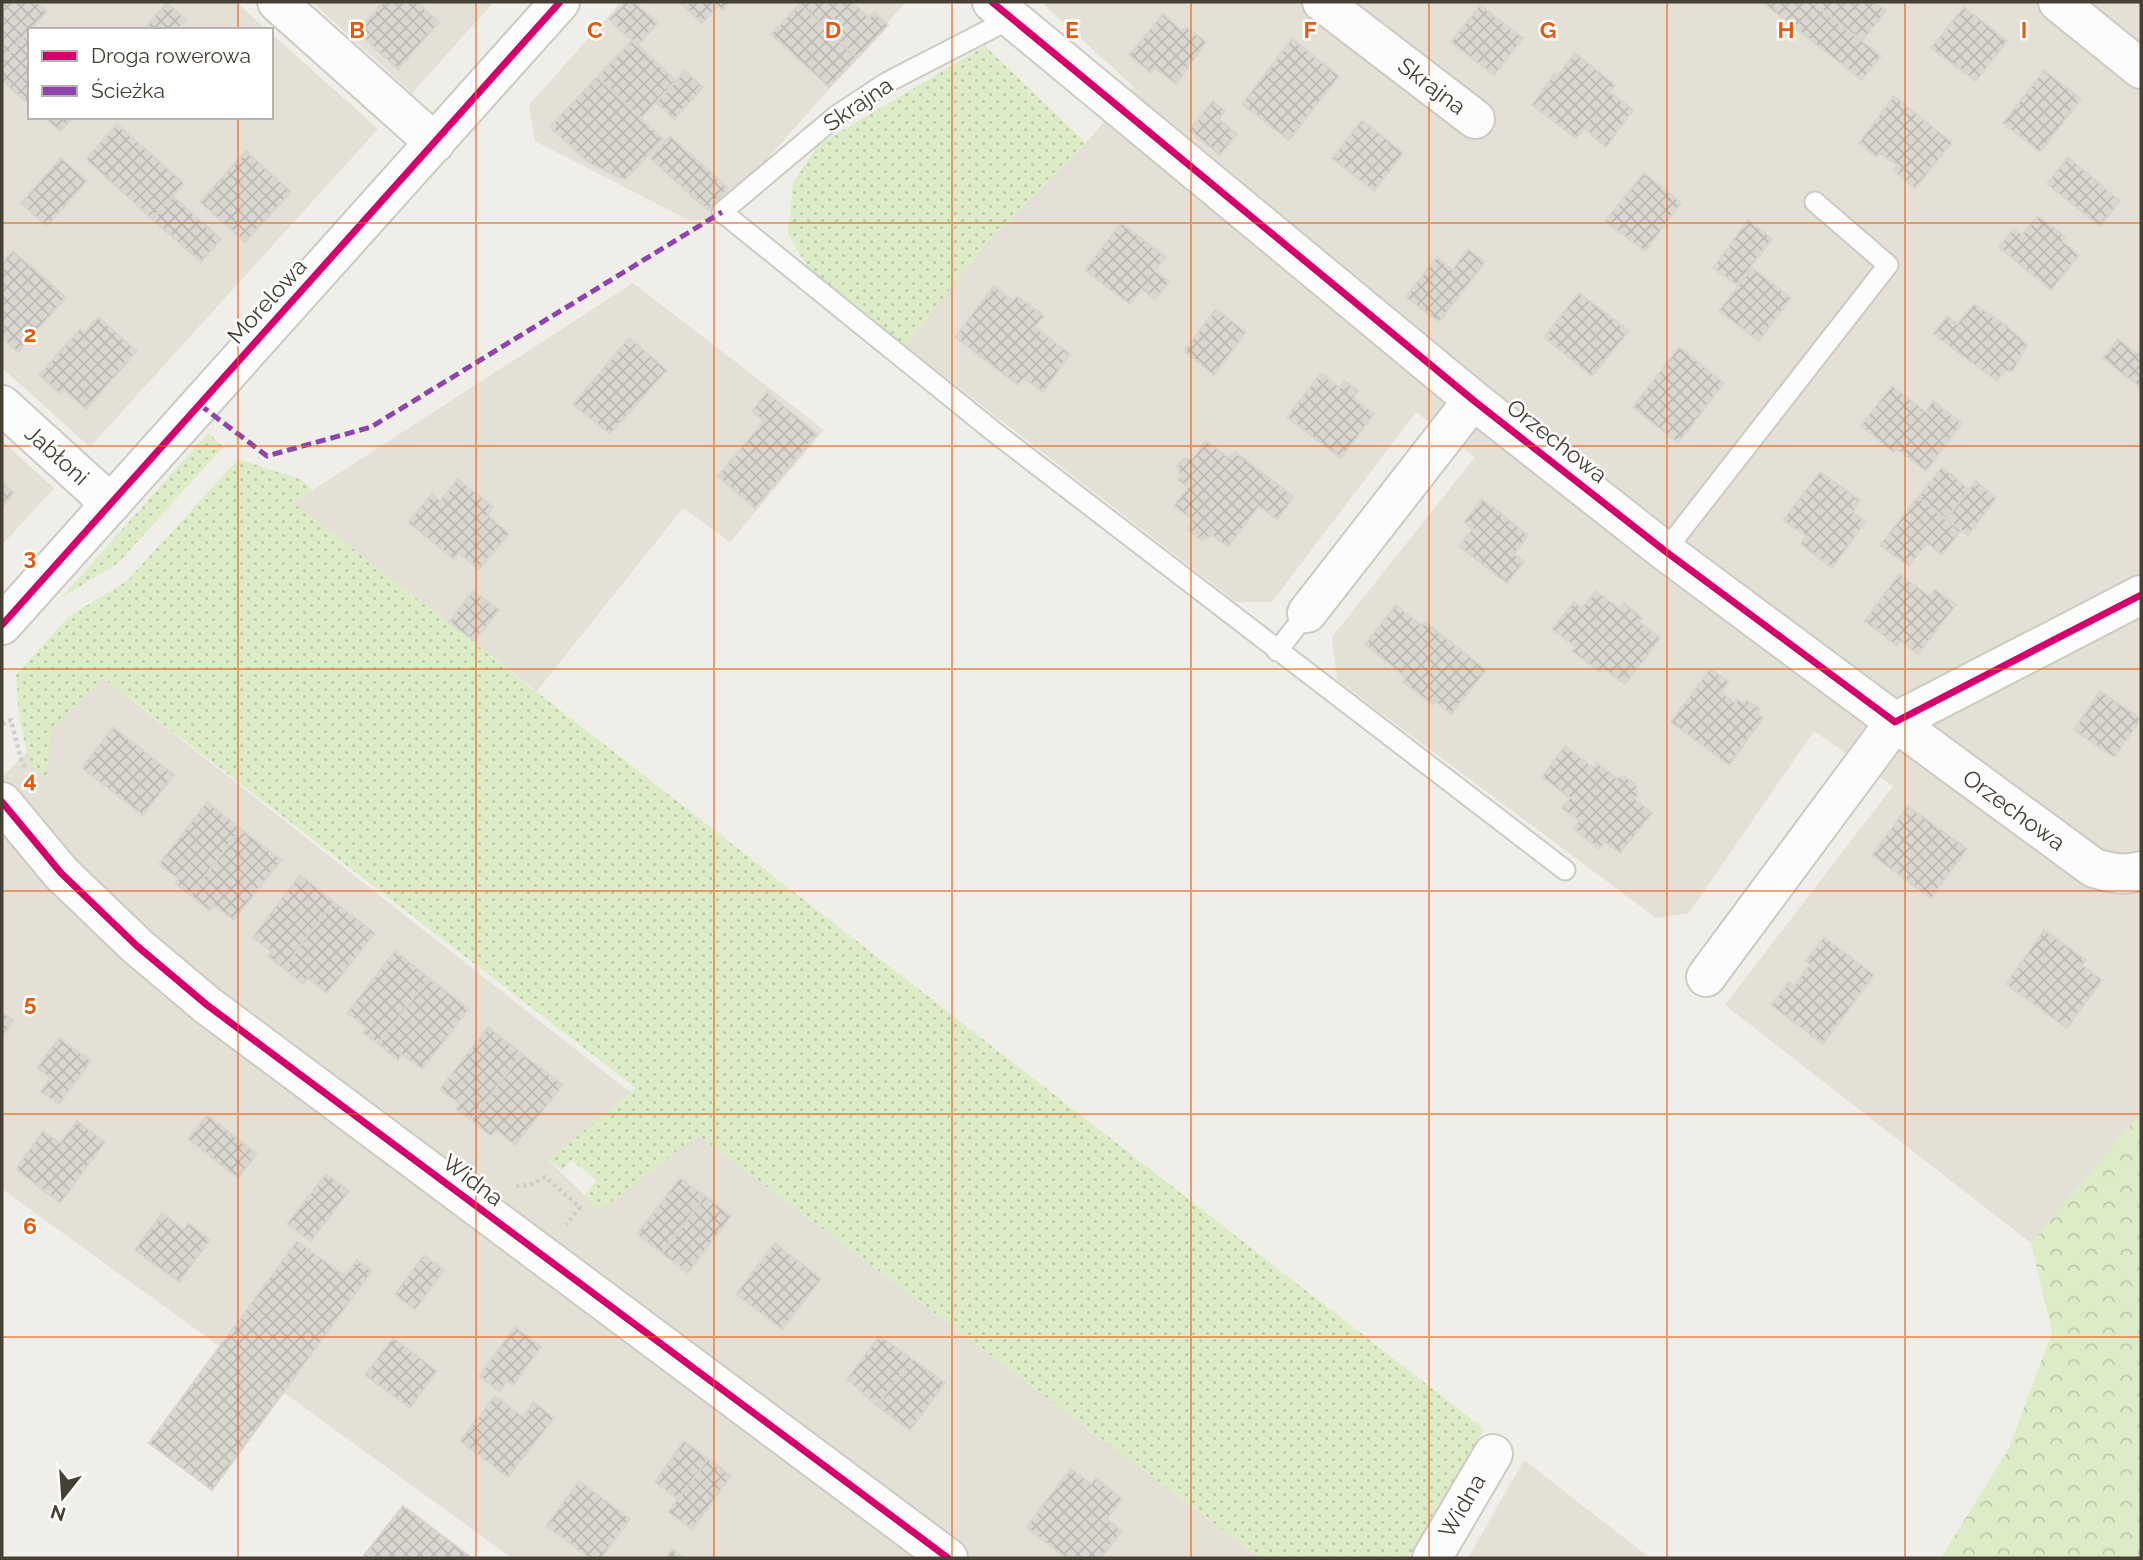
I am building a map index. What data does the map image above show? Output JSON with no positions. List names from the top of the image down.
{
  "streets": {
    "street": [
      "Skrajna",
      "Morelowa",
      "Orzechowa",
      "Jabłoni",
      "Widna"
    ]
  },
  "crossings": [
    ["Skrajna", "Orzechowa"],
    ["Morelowa", "Jabłoni"]
  ],
  "legend": ["Droga rowerowa", "Ścieżka"],
  "north": "bottom",
  "grid": {
    "columns": [
      "B",
      "C",
      "D",
      "E",
      "F",
      "G",
      "H",
      "I"
    ],
    "rows": [
      "2",
      "3",
      "4",
      "5",
      "6"
    ]
  }
}
